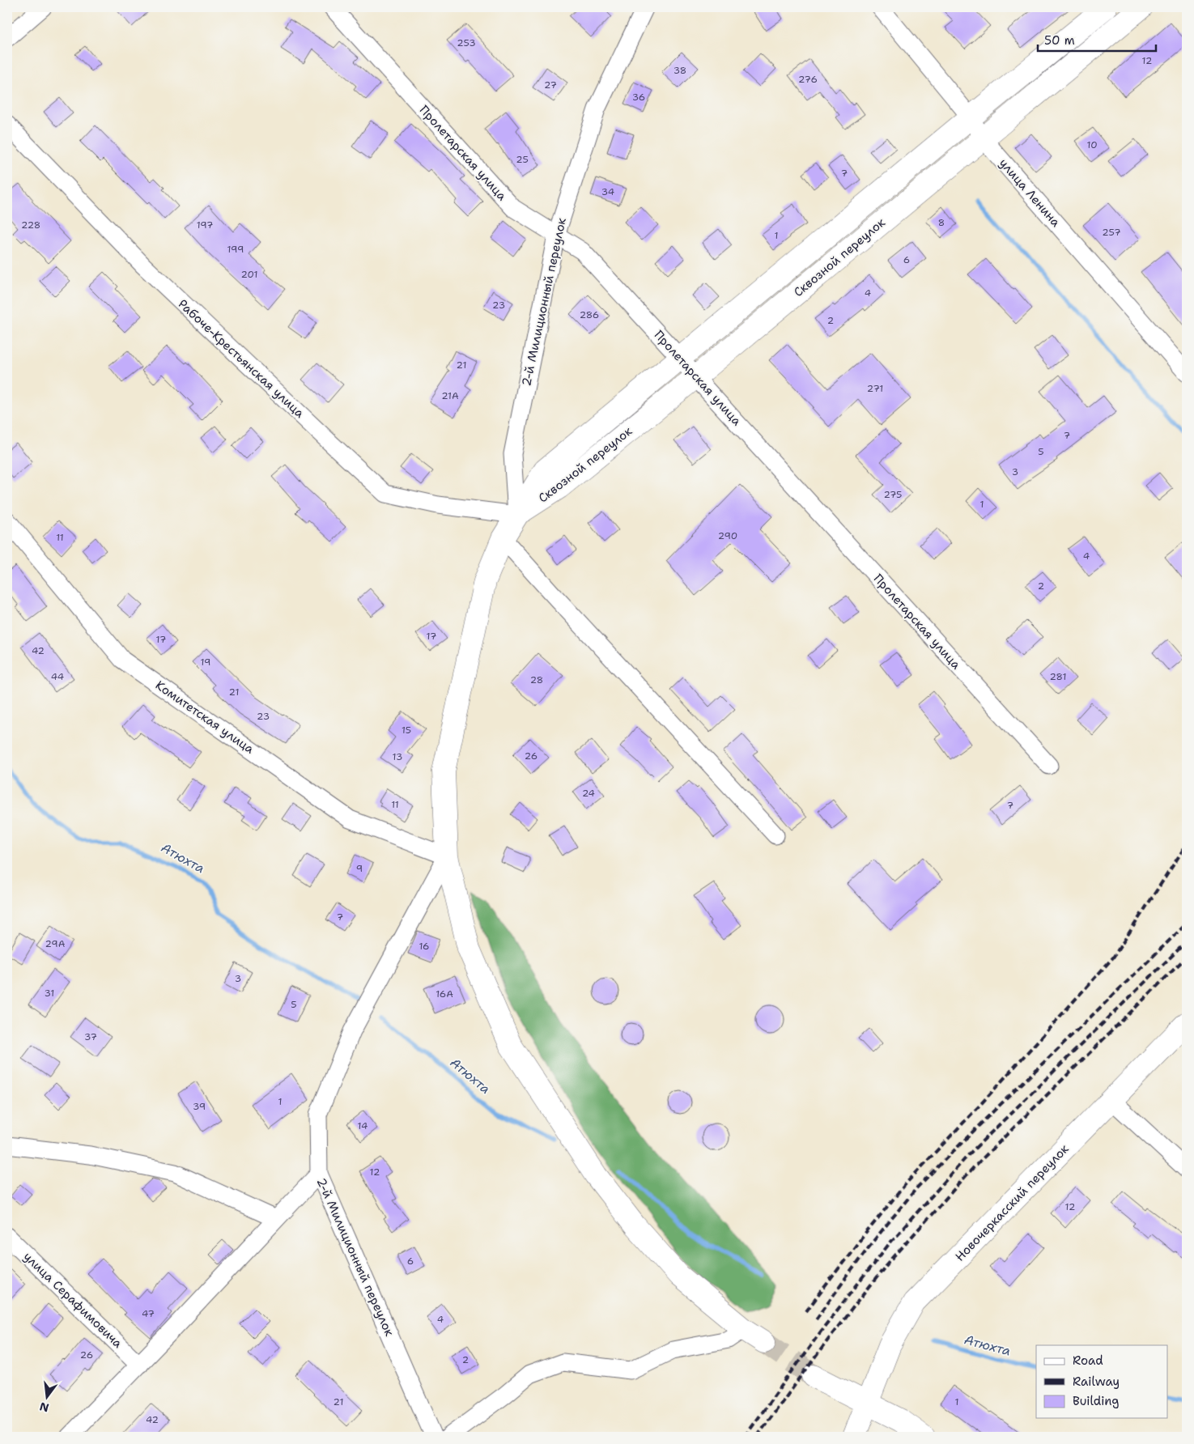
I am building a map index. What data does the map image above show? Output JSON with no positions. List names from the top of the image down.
{
  "streets": {
    "street": [
      "Пролетарская улица",
      "улица Ленина",
      "Сквозной переулок",
      "2-й Милиционный переулок",
      "Рабоче-Крестьянская улица",
      "Комитетская улица",
      "Новочеркасский переулок",
      "улица Серафимовича"
    ]
  },
  "crossings": [
    ["Пролетарская улица", "Сквозной переулок"],
    ["Пролетарская улица", "2-й Милиционный переулок"],
    ["улица Ленина", "Сквозной переулок"],
    ["Сквозной переулок", "2-й Милиционный переулок"],
    ["Сквозной переулок", "Рабоче-Крестьянская улица"],
    ["2-й Милиционный переулок", "Рабоче-Крестьянская улица"],
    ["2-й Милиционный переулок", "Комитетская улица"]
  ],
  "water": ["Атюхта"],
  "house_numbers": [
    "253",
    "12",
    "38",
    "276",
    "27",
    "36",
    "10",
    "25",
    "7",
    "34",
    "8",
    "228",
    "197",
    "257",
    "1",
    "199",
    "6",
    "201",
    "4",
    "23",
    "286",
    "2",
    "21",
    "271",
    "21А",
    "7",
    "5",
    "3",
    "275",
    "1",
    "290",
    "11",
    "4",
    "2",
    "17",
    "17",
    "42",
    "19",
    "44",
    "281",
    "28",
    "21",
    "23",
    "15",
    "26",
    "13",
    "24",
    "11",
    "7",
    "9",
    "7",
    "29А",
    "16",
    "3",
    "31",
    "16А",
    "5",
    "37",
    "1",
    "39",
    "14",
    "12",
    "12",
    "6",
    "47",
    "4",
    "26",
    "2",
    "21",
    "1",
    "42"
  ],
  "legend": ["Road", "Railway", "Building"],
  "scale_bar": "50 m",
  "north": "bottom"
}
